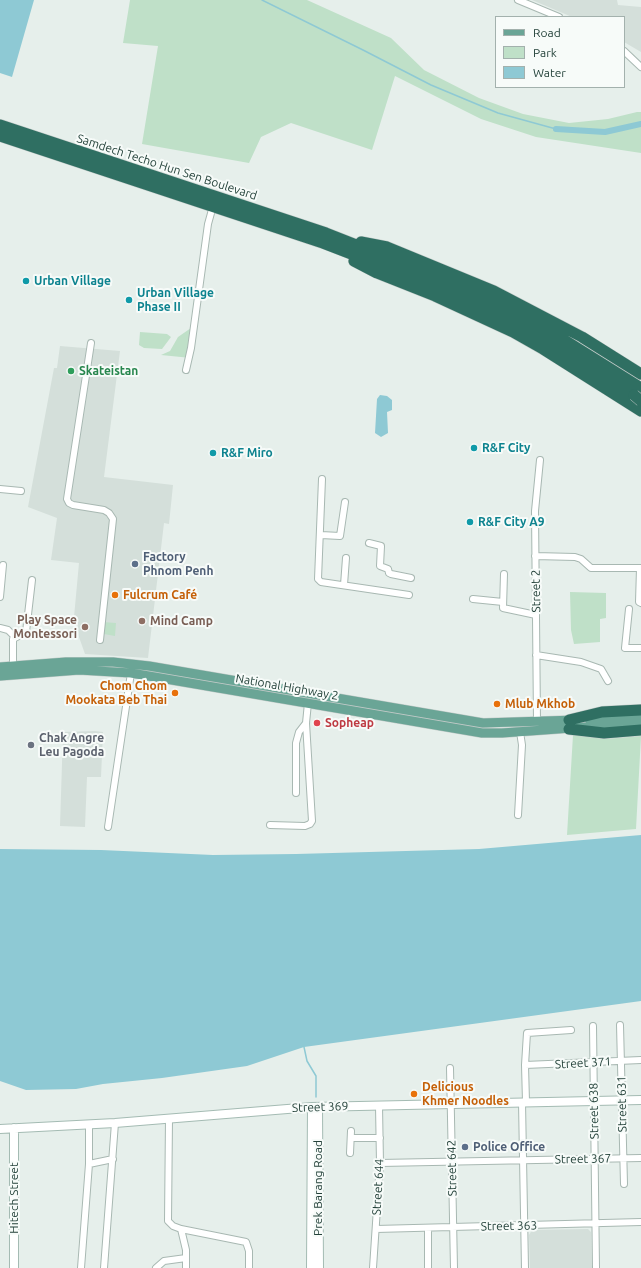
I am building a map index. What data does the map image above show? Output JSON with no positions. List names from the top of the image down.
{
  "streets": {
    "highway": ["Samdech Techo Hun Sen Boulevard"],
    "main road": [
      "National Highway 2",
      "Street 369",
      "Prek Barang Road",
      "Hitech Street"
    ],
    "street": [
      "Street 2",
      "Street 371",
      "Street 631",
      "Street 638",
      "Street 367",
      "Street 642",
      "Street 644",
      "Street 363"
    ]
  },
  "crossings": [
    ["Street 2", "National Highway 2"],
    ["Street 371", "Street 631"],
    ["Street 371", "Street 638"],
    ["Street 631", "Street 369"],
    ["Street 631", "Street 367"],
    ["Street 369", "Street 638"],
    ["Street 369", "Street 642"],
    ["Street 369", "Street 644"],
    ["Street 369", "Prek Barang Road"],
    ["Street 369", "Hitech Street"],
    ["Street 638", "Street 367"],
    ["Street 638", "Street 363"],
    ["Street 367", "Street 642"],
    ["Street 367", "Street 644"],
    ["Street 642", "Street 363"],
    ["Street 644", "Street 363"]
  ],
  "places": [
    "Urban Village",
    "Urban Village Phase II",
    "Skateistan",
    "R&F City",
    "R&F Miro",
    "R&F City A9",
    "Factory Phnom Penh",
    "Fulcrum Café",
    "Mind Camp",
    "Play Space Montessori",
    "Chom Chom Mookata Beb Thai",
    "Mlub Mkhob",
    "Sopheap",
    "Chak Angre Leu Pagoda",
    "Delicious Khmer Noodles",
    "Police Office"
  ],
  "legend": ["Road", "Park", "Water"]
}
